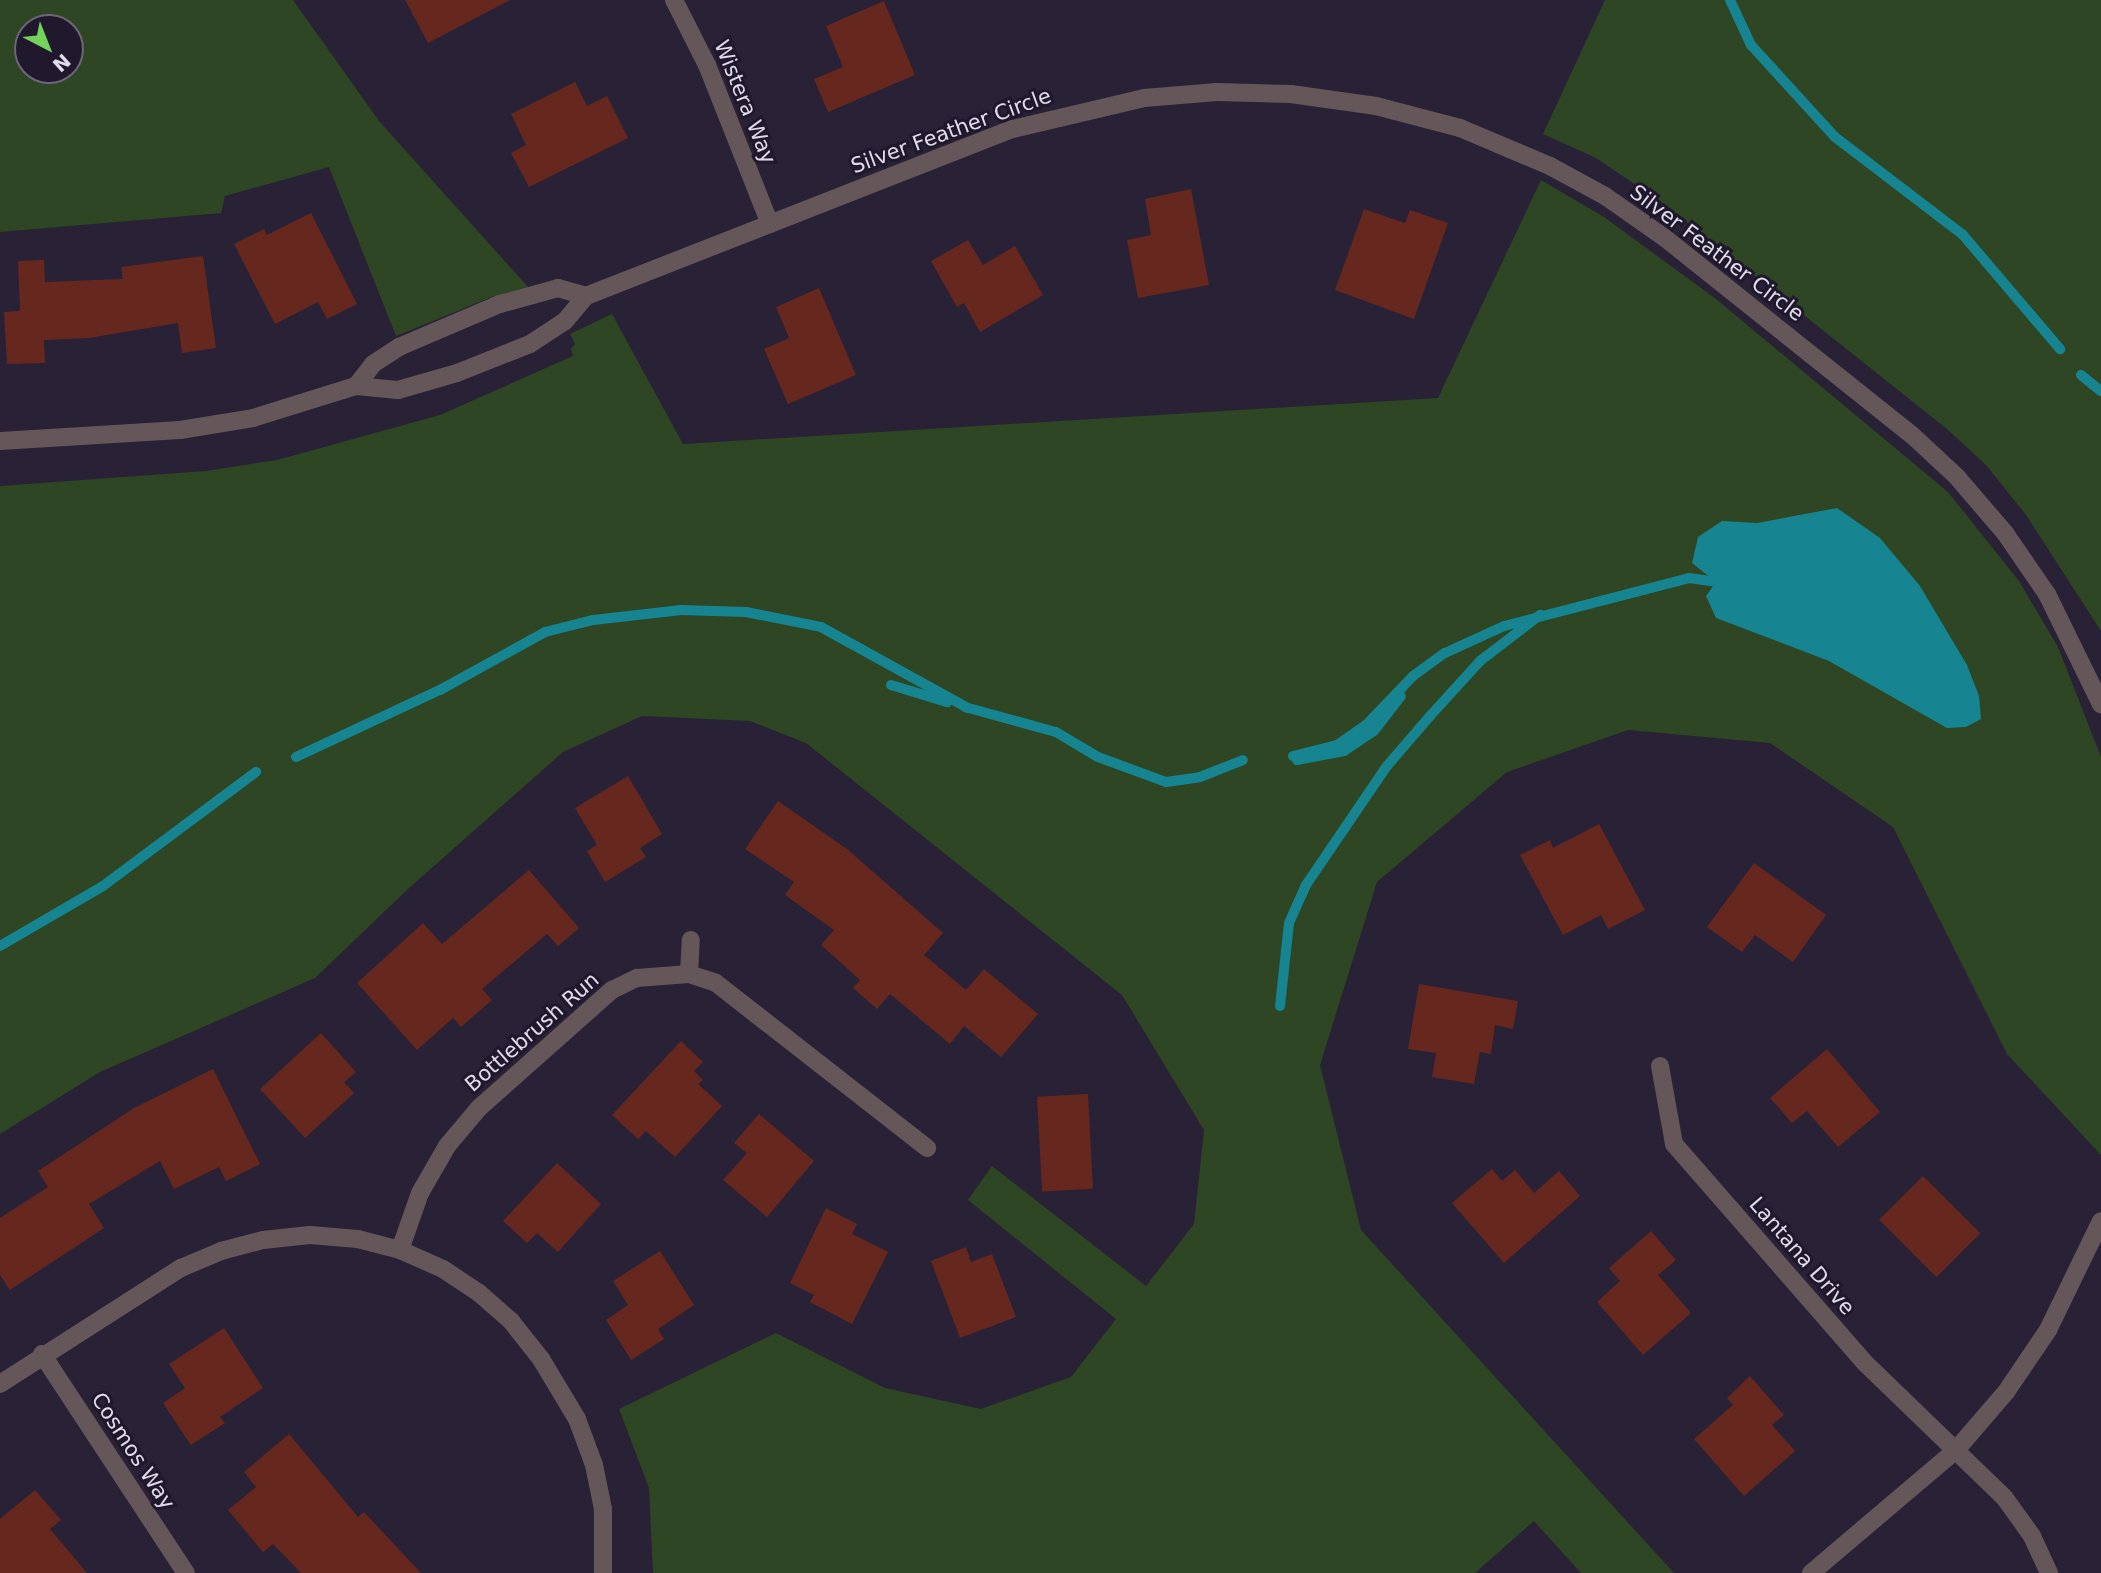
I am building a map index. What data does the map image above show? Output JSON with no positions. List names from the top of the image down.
{
  "streets": {
    "street": [
      "Wistera Way",
      "Silver Feather Circle",
      "Bottlebrush Run",
      "Lantana Drive",
      "Cosmos Way"
    ]
  },
  "crossings": [
    ["Wistera Way", "Silver Feather Circle"]
  ],
  "north": "bottom right"
}
